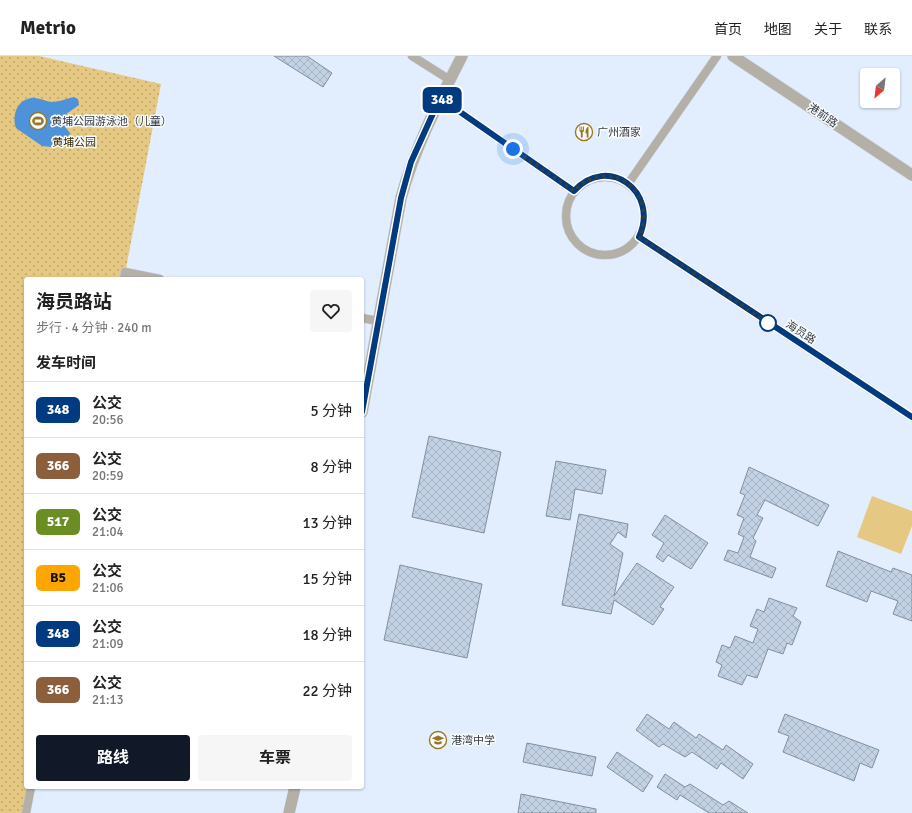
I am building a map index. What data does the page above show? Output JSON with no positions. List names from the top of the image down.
{
  "streets": {
    "street": ["港前路", "海员路"]
  },
  "parks": ["黄埔公园"],
  "places": {
    "sports": ["黄埔公园游泳池（儿童）"],
    "restaurant": ["广州酒家"],
    "school or university": ["港湾中学"]
  },
  "lines": ["bus line 348"],
  "north": "bottom left",
  "page": {
    "header": "Metrio",
    "nav": [
      "首页",
      "地图",
      "关于",
      "联系"
    ],
    "on_map": "348",
    "heading": [
      ["海员路站", "步行 · 4 分钟 · 240 m"],
      "发车时间"
    ],
    "list": [
      {
        "mark": "348",
        "name": "公交",
        "note": "20:56",
        "value": "5 分钟"
      },
      {
        "mark": "366",
        "name": "公交",
        "note": "20:59",
        "value": "8 分钟"
      },
      {
        "mark": "517",
        "name": "公交",
        "note": "21:04",
        "value": "13 分钟"
      },
      {
        "mark": "B5",
        "name": "公交",
        "note": "21:06",
        "value": "15 分钟"
      },
      {
        "mark": "348",
        "name": "公交",
        "note": "21:09",
        "value": "18 分钟"
      },
      {
        "mark": "366",
        "name": "公交",
        "note": "21:13",
        "value": "22 分钟"
      }
    ],
    "buttons": ["路线", "车票"]
  }
}
